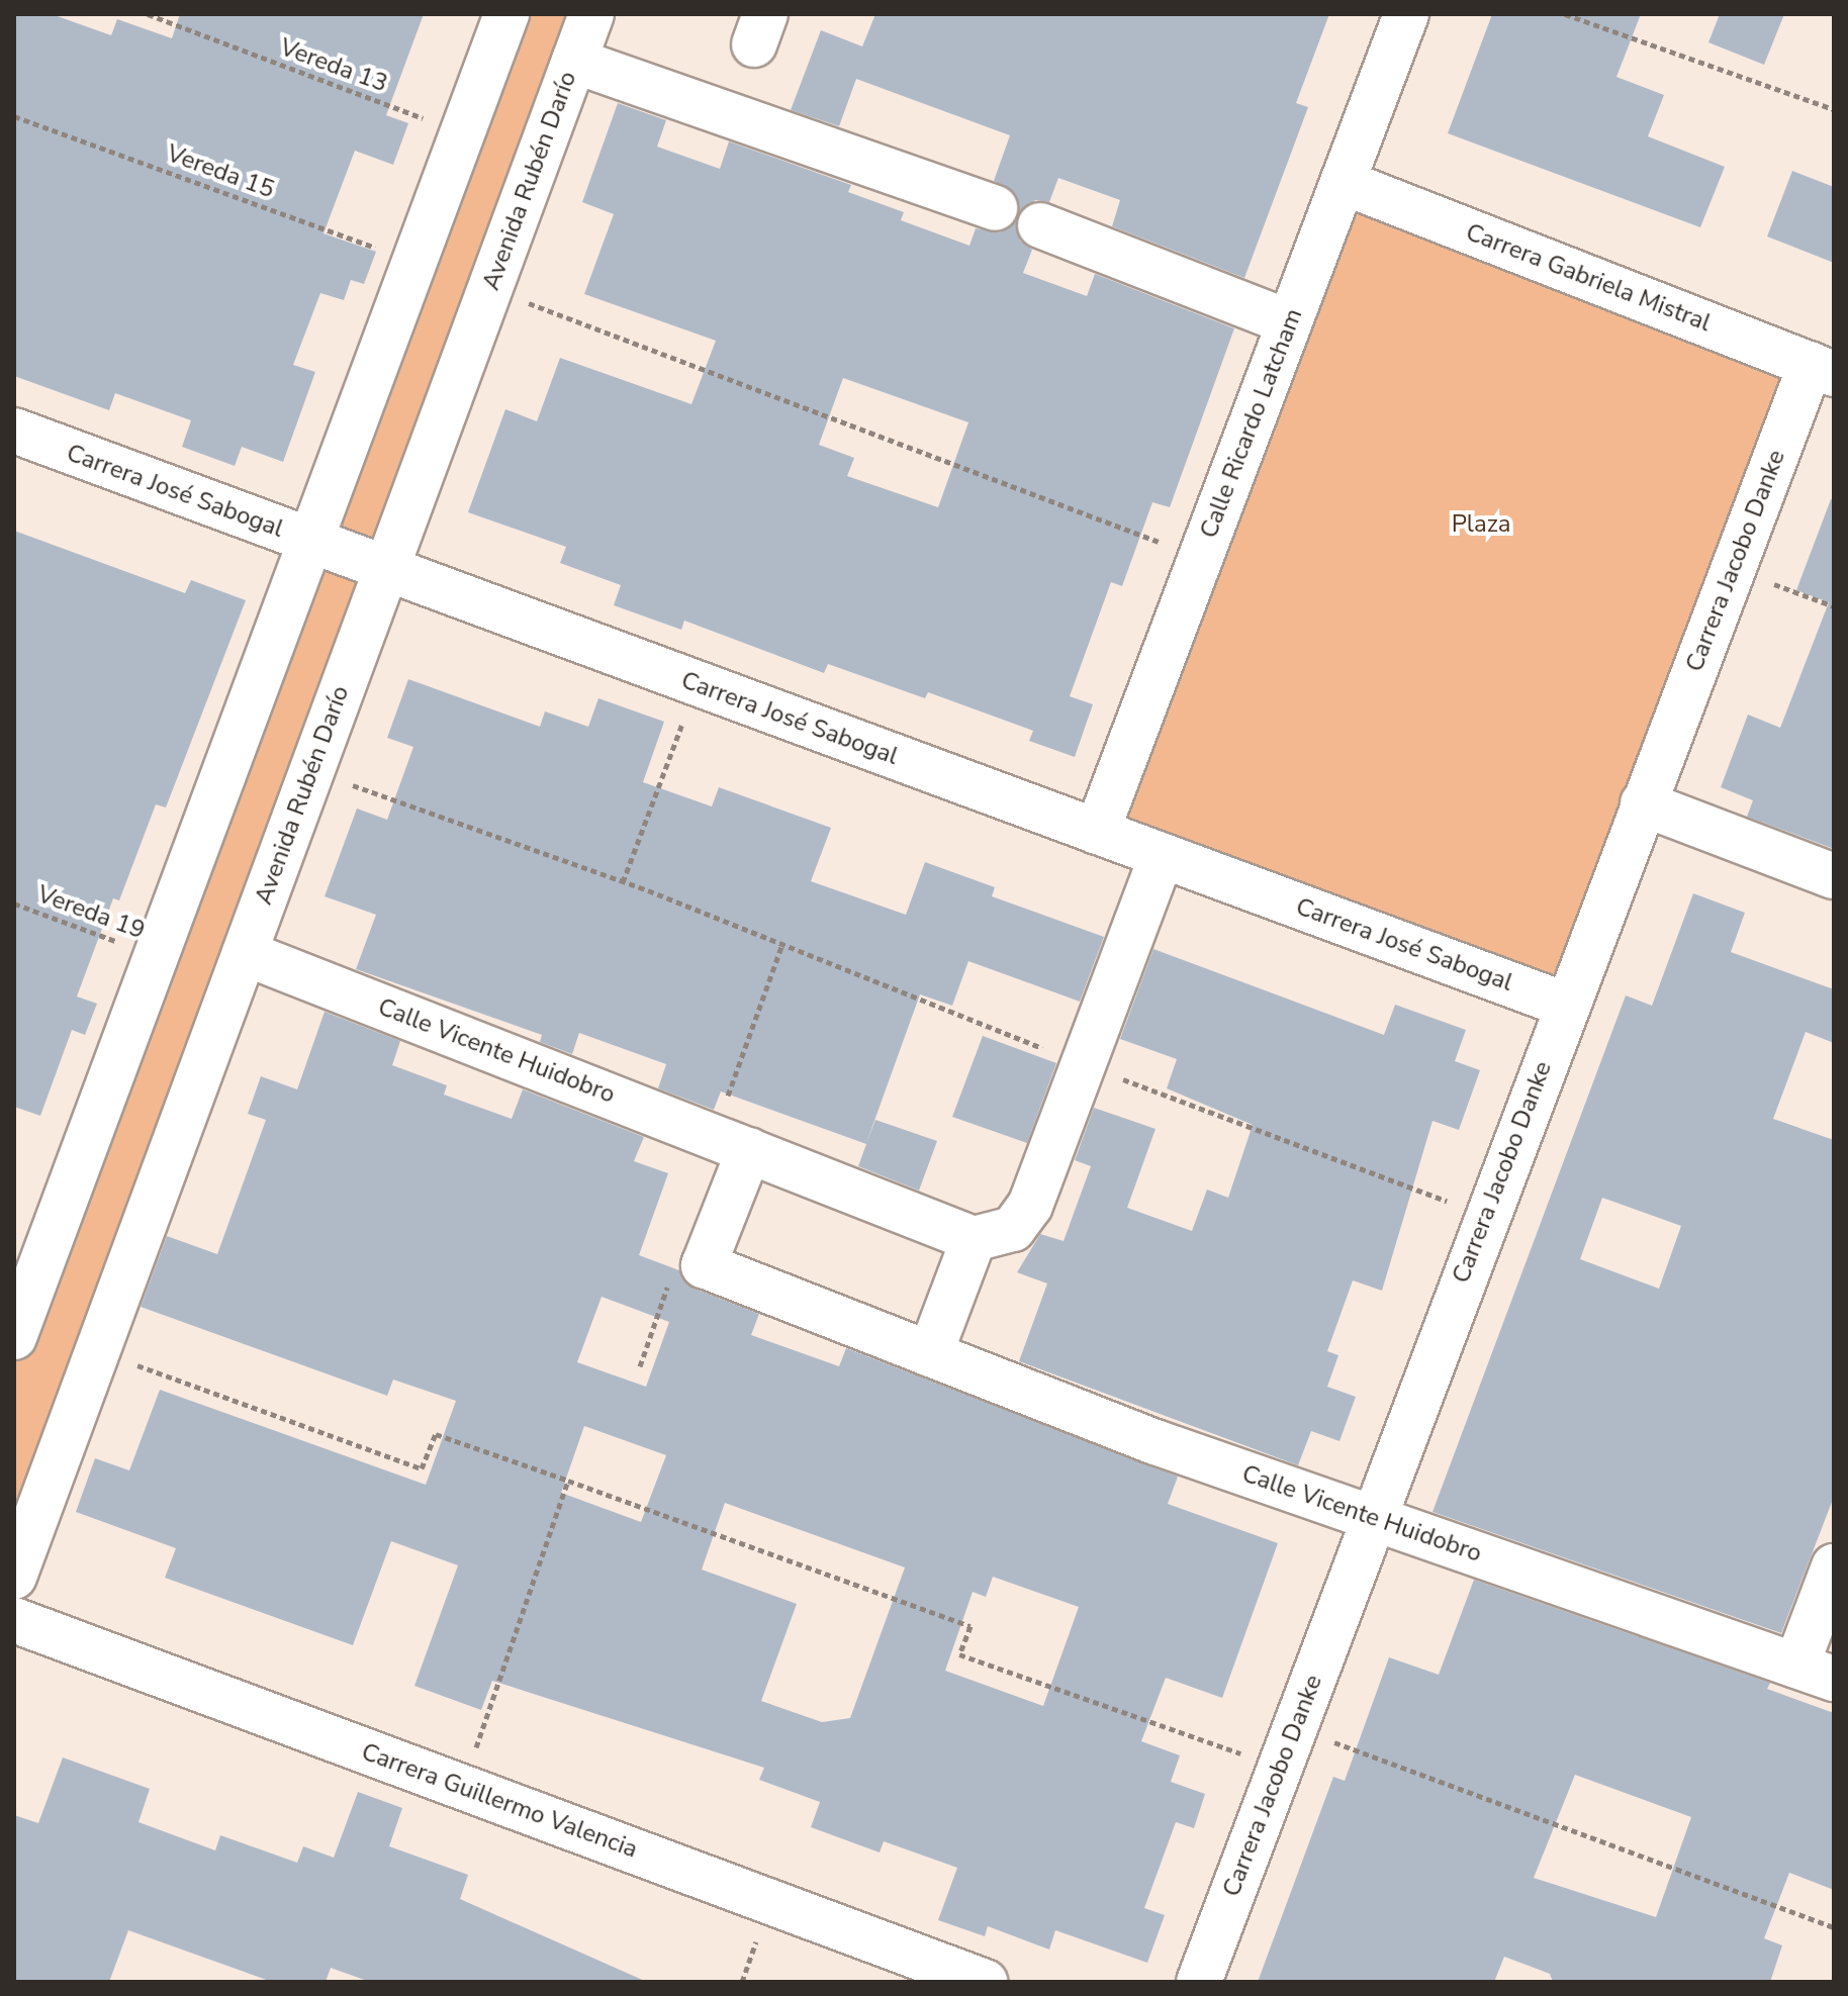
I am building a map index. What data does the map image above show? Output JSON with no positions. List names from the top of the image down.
{
  "streets": {
    "street": [
      "Avenida Rubén Darío",
      "Carrera Gabriela Mistral",
      "Calle Ricardo Latcham",
      "Carrera José Sabogal",
      "Carrera Jacobo Danke",
      "Calle Vicente Huidobro",
      "Carrera Guillermo Valencia"
    ],
    "path": ["Vereda 13", "Vereda 15", "Vereda 19"]
  },
  "crossings": [
    ["Avenida Rubén Darío", "Carrera José Sabogal"],
    ["Avenida Rubén Darío", "Calle Vicente Huidobro"],
    ["Carrera Gabriela Mistral", "Calle Ricardo Latcham"],
    ["Carrera Gabriela Mistral", "Carrera Jacobo Danke"],
    ["Calle Ricardo Latcham", "Carrera José Sabogal"],
    ["Carrera José Sabogal", "Carrera Jacobo Danke"],
    ["Carrera Jacobo Danke", "Calle Vicente Huidobro"]
  ],
  "parks": ["Plaza"]
}
